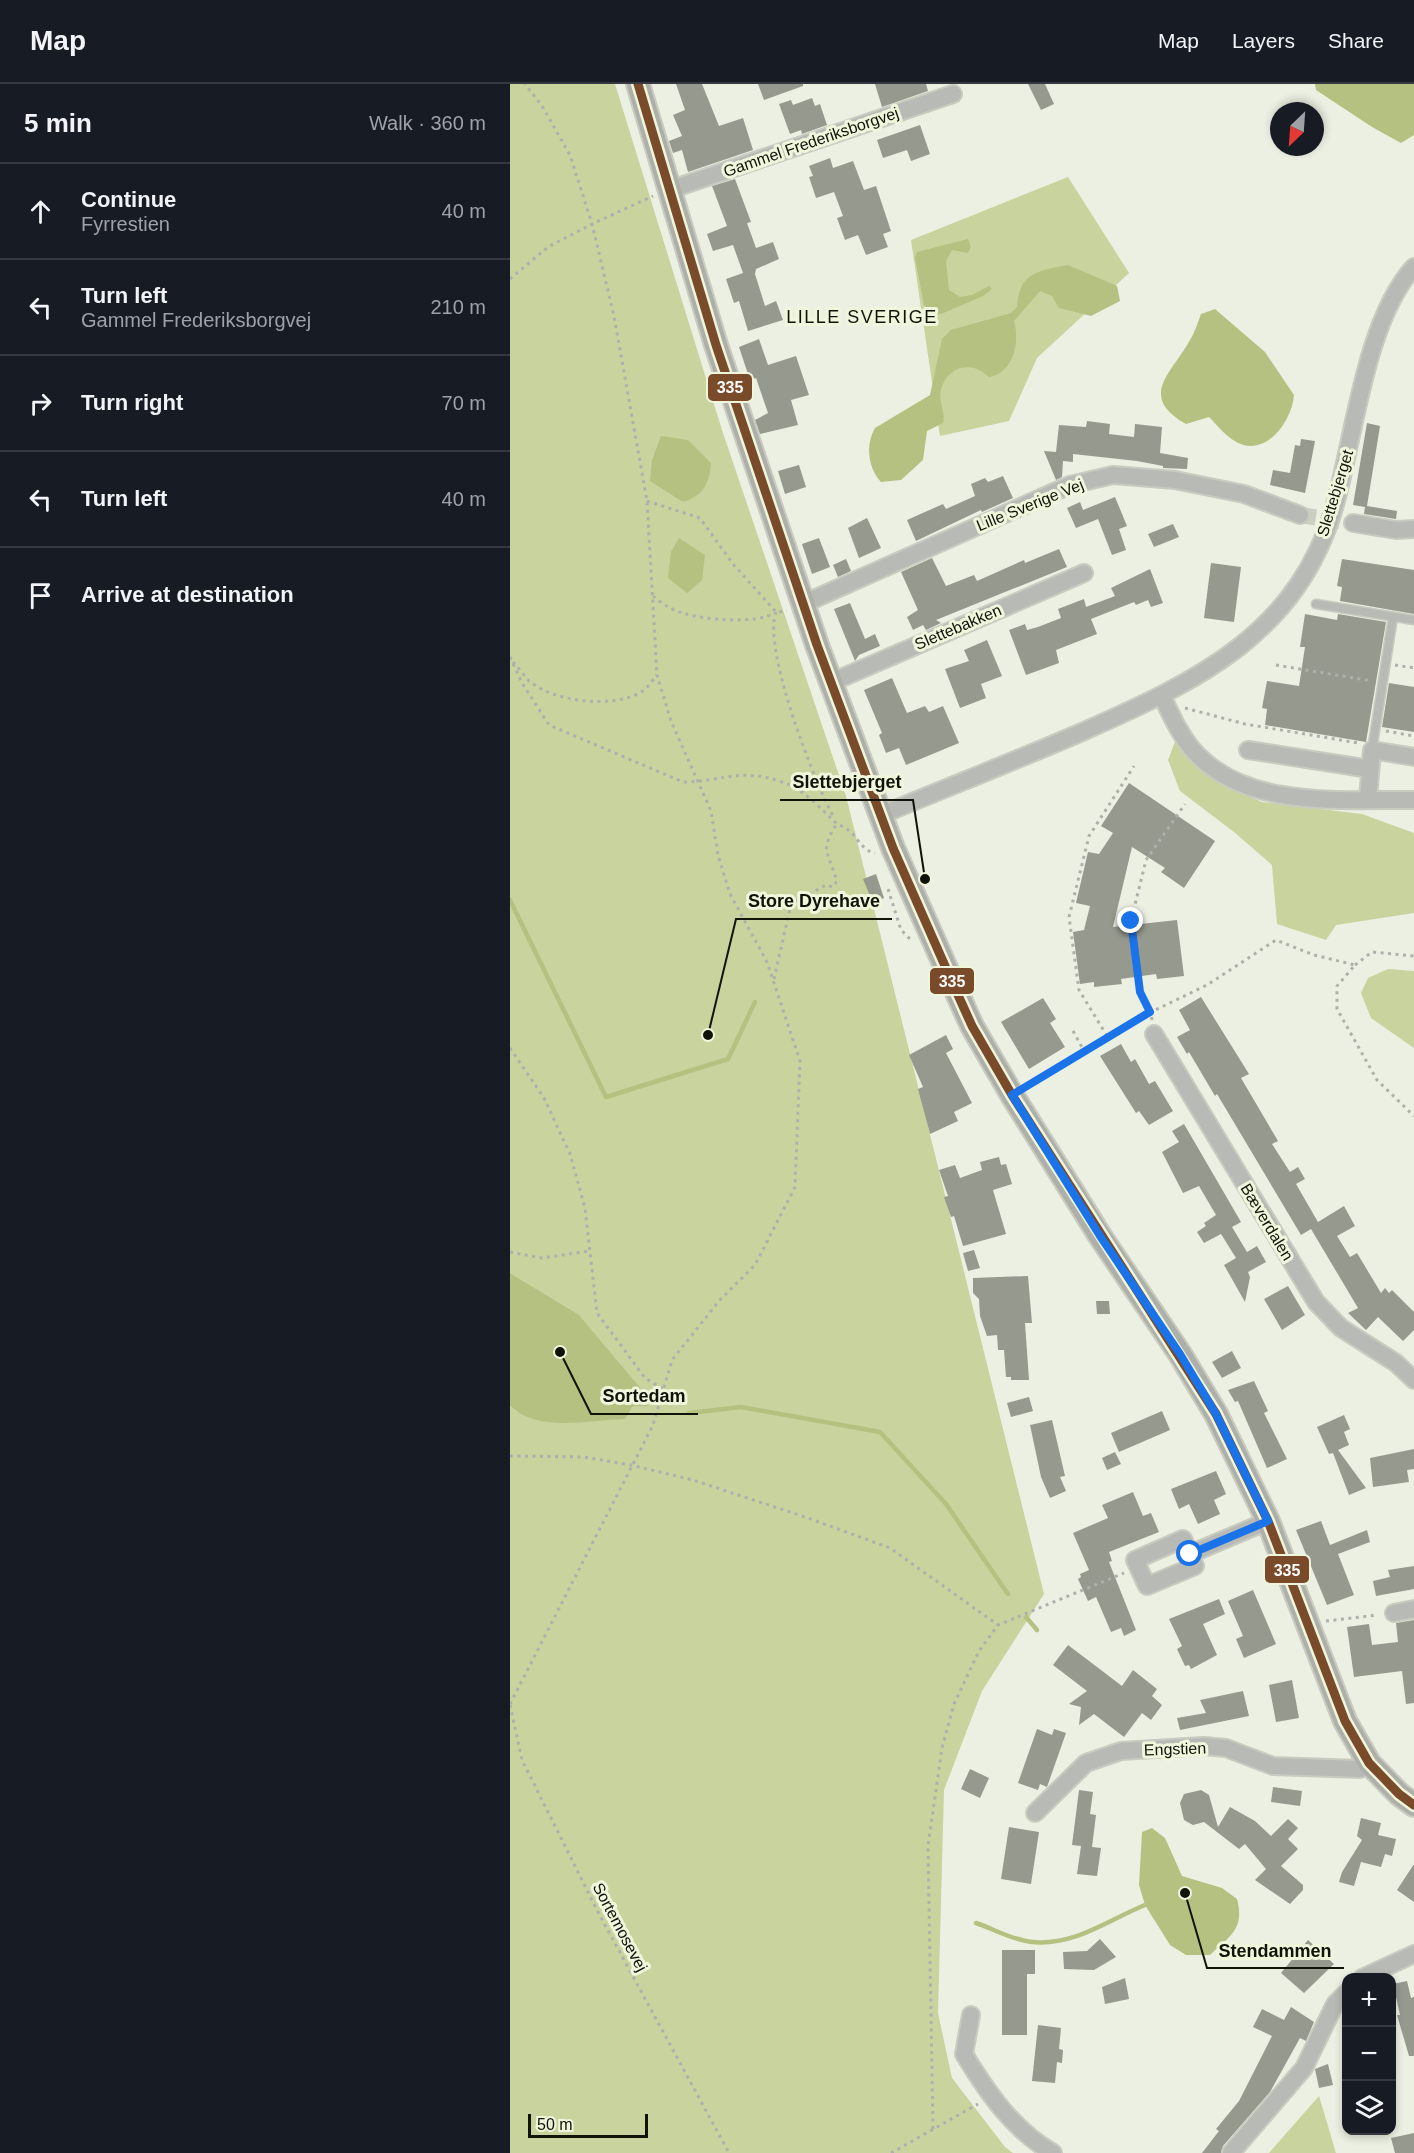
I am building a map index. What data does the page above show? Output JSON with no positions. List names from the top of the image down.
{
  "streets": {
    "street": [
      "Gammel Frederiksborgvej",
      "Slettebjerget",
      "Lille Sverige Vej",
      "Slettebakken",
      "Bæverdalen",
      "Engstien"
    ],
    "path": ["Sortemosevej"]
  },
  "districts": ["LILLE SVERIGE"],
  "places": [
    "Slettebjerget",
    "Store Dyrehave",
    "Sortedam",
    "Stendammen"
  ],
  "lines": ["transit line 335"],
  "scale_bar": "50 m",
  "north": "bottom left",
  "page": {
    "header": "Map",
    "nav": ["Map", "Layers", "Share"],
    "heading": ["5 min", "Walk · 360 m"],
    "list": [
      ["Continue", "Fyrrestien", "40 m"],
      ["Turn left", "Gammel Frederiksborgvej", "210 m"],
      ["Turn right", "70 m"],
      ["Turn left", "40 m"],
      "Arrive at destination"
    ],
    "map_buttons": ["+", "−"],
    "scale": "50 m"
  }
}
